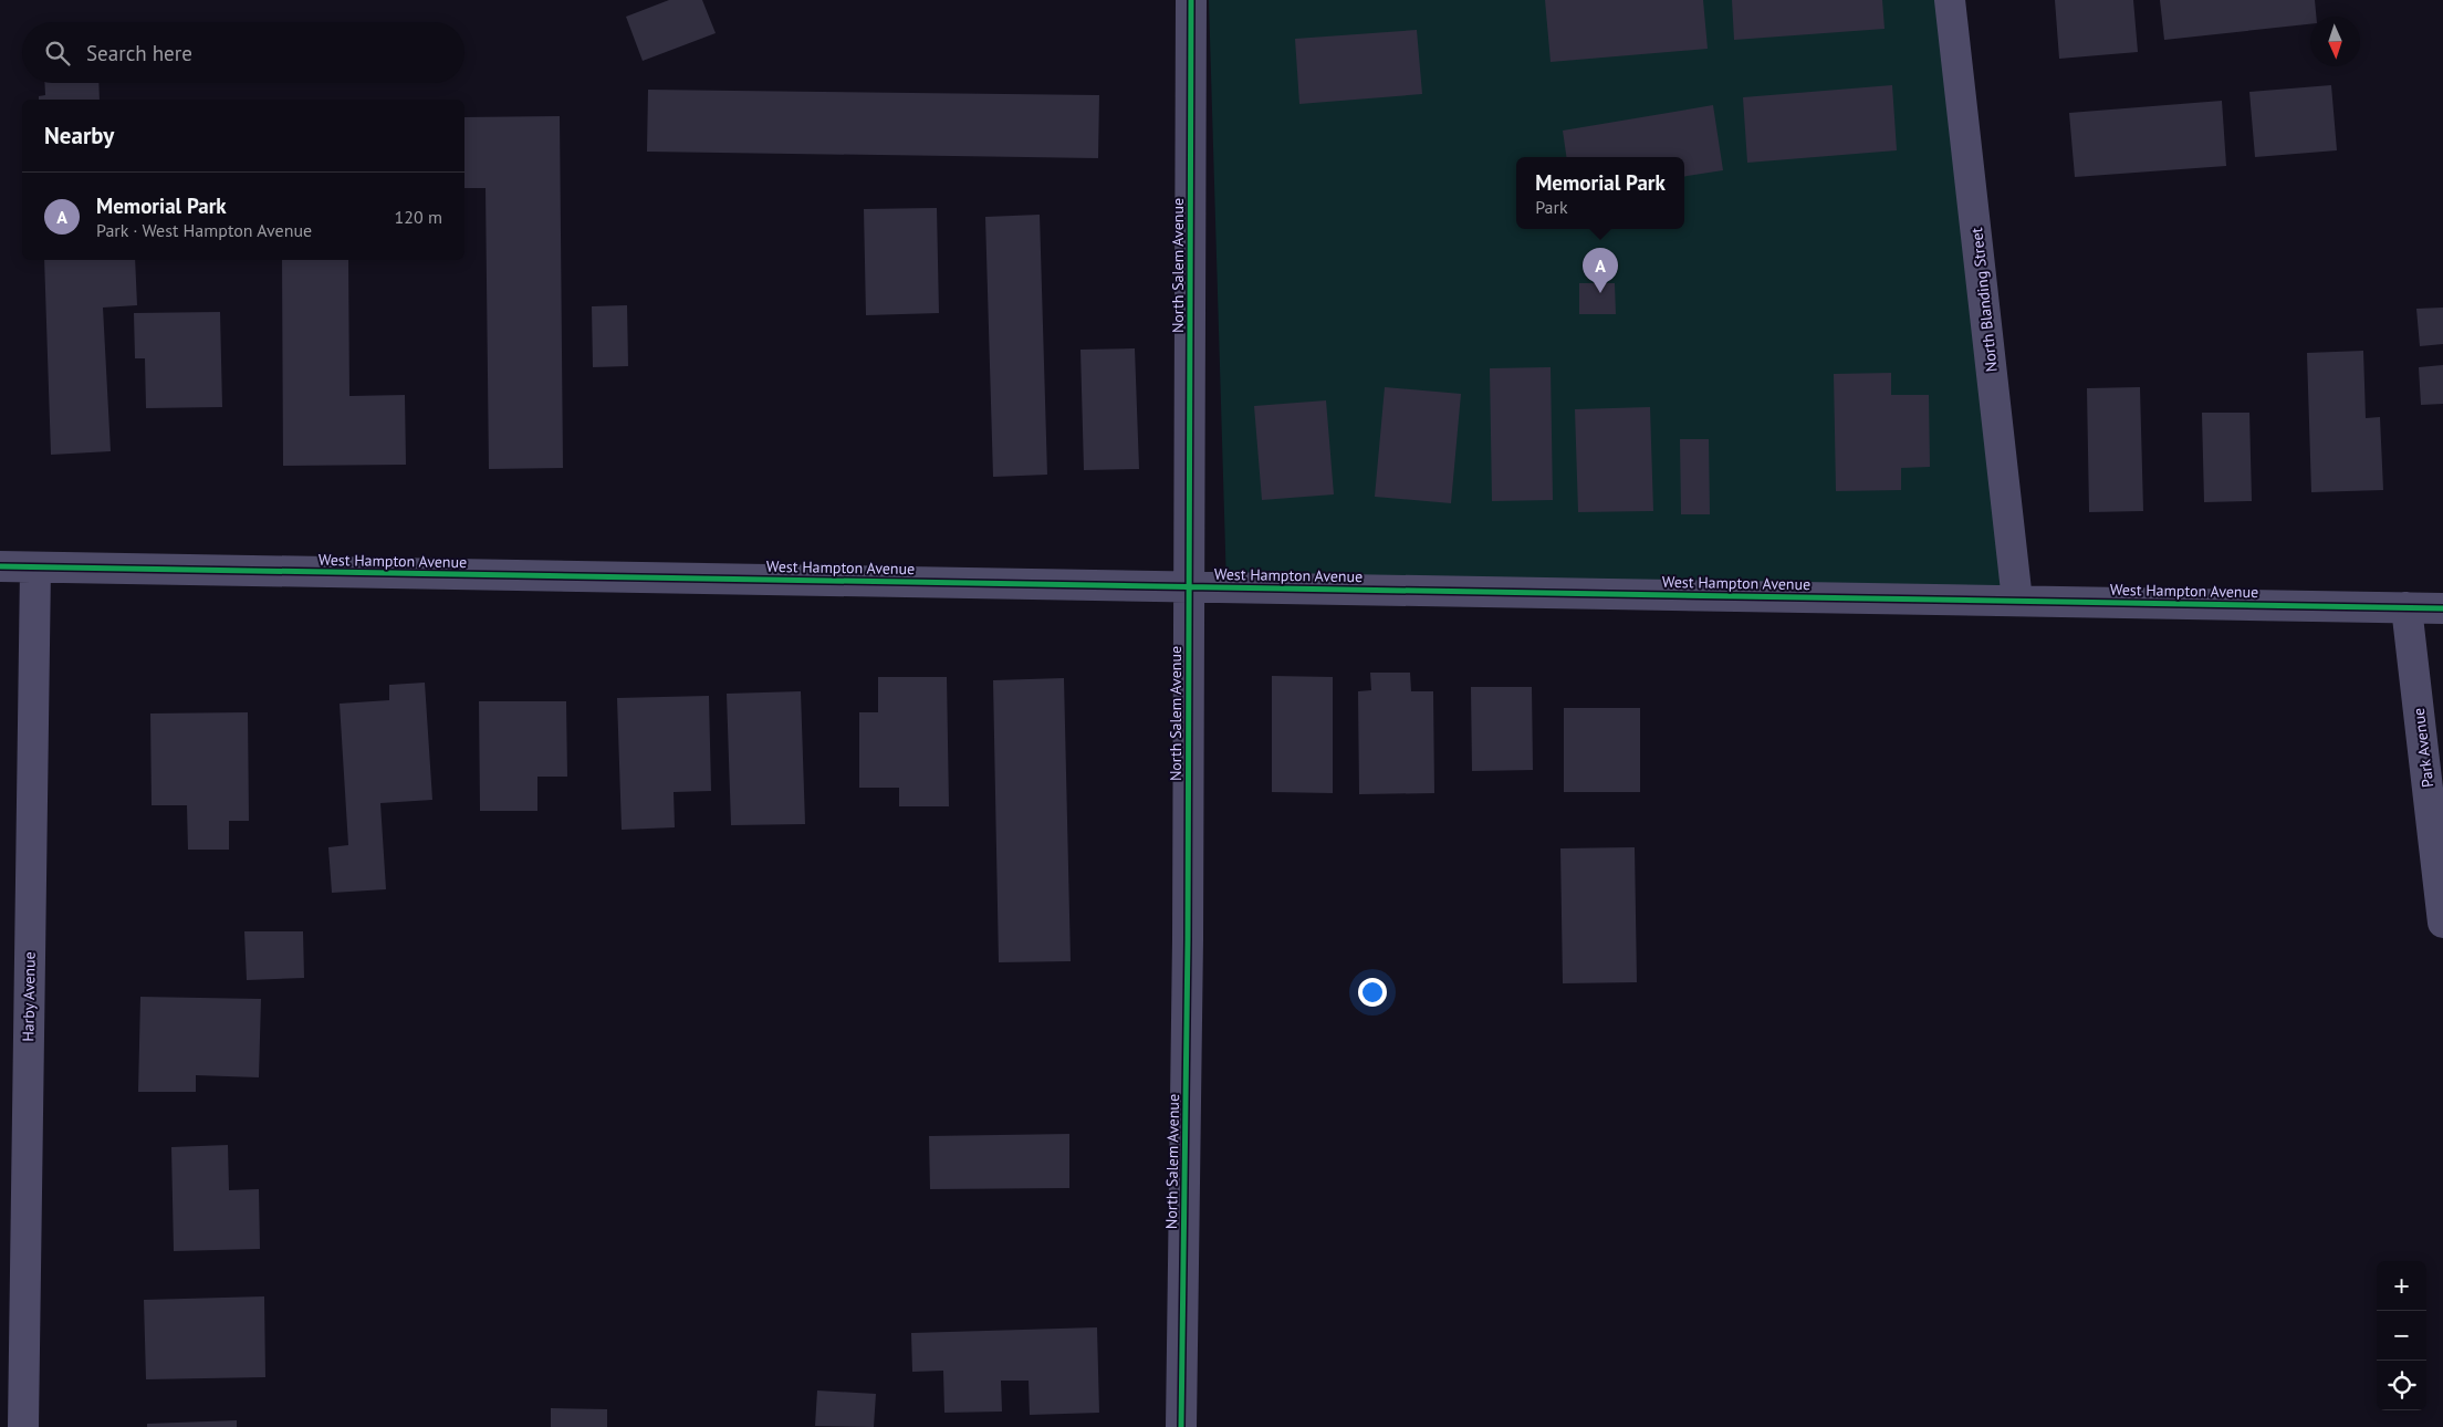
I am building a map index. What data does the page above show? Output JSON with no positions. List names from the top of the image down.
{
  "streets": {
    "street": [
      "North Salem Avenue",
      "North Blanding Street",
      "West Hampton Avenue",
      "Park Avenue",
      "Harby Avenue"
    ]
  },
  "crossings": [
    ["North Salem Avenue", "West Hampton Avenue"],
    ["North Blanding Street", "West Hampton Avenue"],
    ["West Hampton Avenue", "Park Avenue"],
    ["West Hampton Avenue", "Harby Avenue"]
  ],
  "north": "bottom",
  "page": {
    "search": "Search here",
    "heading": "Nearby",
    "popup": ["Memorial Park", "Park"],
    "list": [
      {
        "mark": "A",
        "name": "Memorial Park",
        "note": "Park · West Hampton Avenue",
        "value": "120 m"
      }
    ],
    "pins": "A",
    "map_buttons": ["+", "−"]
  }
}
